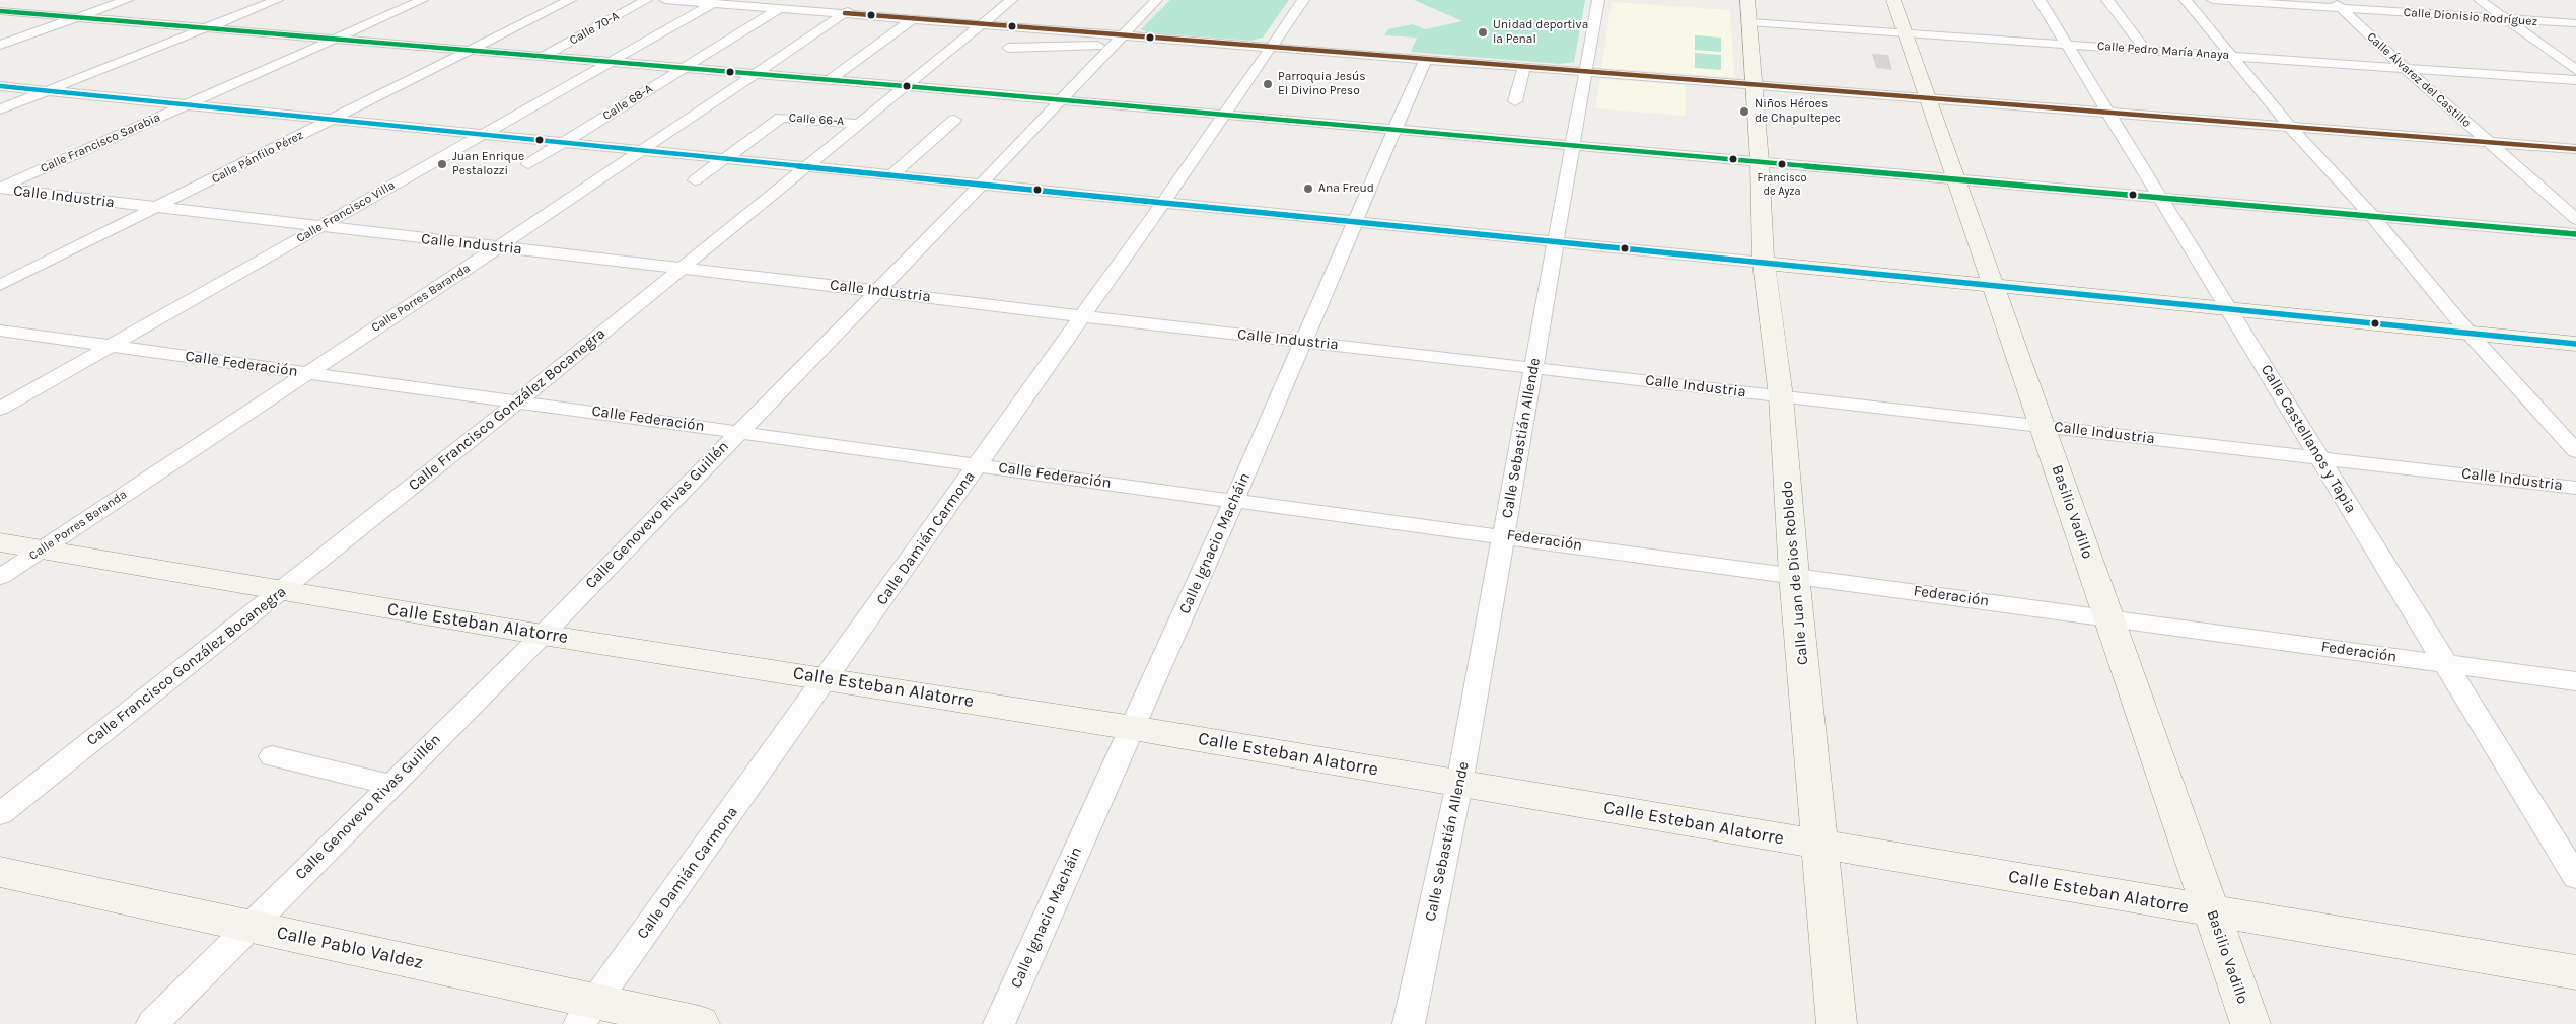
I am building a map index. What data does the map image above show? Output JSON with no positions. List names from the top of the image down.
{
  "streets": {
    "street": [
      "Calle Dionisio Rodríguez",
      "Calle 70-A",
      "Calle Pedro María Anaya",
      "Calle Álvarez del Castillo",
      "Calle 68-A",
      "Calle 66-A",
      "Calle Francisco Sarabia",
      "Calle Pánfilo Pérez",
      "Calle Industria",
      "Calle Francisco Villa",
      "Calle Porres Baranda",
      "Calle Federación",
      "Calle Francisco González Bocanegra",
      "Calle Sebastián Allende",
      "Calle Castellanos y Tapia",
      "Basilio Vadillo",
      "Calle Genovevo Rivas Guillén",
      "Calle Damián Carmona",
      "Federación",
      "Calle Ignacio Macháin",
      "Calle Juan de Dios Robledo",
      "Calle Esteban Alatorre",
      "Calle Pablo Valdez"
    ]
  },
  "crossings": [
    ["Calle Dionisio Rodríguez", "Calle Álvarez del Castillo"],
    ["Calle Pedro María Anaya", "Calle Álvarez del Castillo"],
    ["Calle Pedro María Anaya", "Calle Castellanos y Tapia"],
    ["Calle Pedro María Anaya", "Basilio Vadillo"],
    ["Calle Pedro María Anaya", "Calle Juan de Dios Robledo"],
    ["Calle 66-A", "Calle Francisco González Bocanegra"],
    ["Calle Francisco Sarabia", "Calle Industria"],
    ["Calle Pánfilo Pérez", "Calle Industria"],
    ["Calle Industria", "Calle Francisco Villa"],
    ["Calle Industria", "Calle Porres Baranda"],
    ["Calle Industria", "Calle Francisco González Bocanegra"],
    ["Calle Industria", "Calle Sebastián Allende"],
    ["Calle Industria", "Calle Castellanos y Tapia"],
    ["Calle Industria", "Basilio Vadillo"],
    ["Calle Industria", "Calle Genovevo Rivas Guillén"],
    ["Calle Industria", "Calle Damián Carmona"],
    ["Calle Industria", "Calle Ignacio Macháin"],
    ["Calle Industria", "Calle Juan de Dios Robledo"],
    ["Calle Francisco Villa", "Calle Federación"],
    ["Calle Porres Baranda", "Calle Federación"],
    ["Calle Porres Baranda", "Calle Esteban Alatorre"],
    ["Calle Federación", "Calle Francisco González Bocanegra"],
    ["Calle Federación", "Calle Genovevo Rivas Guillén"],
    ["Calle Federación", "Calle Damián Carmona"],
    ["Calle Federación", "Federación"],
    ["Calle Federación", "Calle Ignacio Macháin"],
    ["Calle Francisco González Bocanegra", "Calle Esteban Alatorre"],
    ["Calle Sebastián Allende", "Federación"],
    ["Calle Sebastián Allende", "Calle Esteban Alatorre"],
    ["Calle Castellanos y Tapia", "Federación"],
    ["Basilio Vadillo", "Federación"],
    ["Basilio Vadillo", "Calle Esteban Alatorre"],
    ["Calle Genovevo Rivas Guillén", "Calle Esteban Alatorre"],
    ["Calle Genovevo Rivas Guillén", "Calle Pablo Valdez"],
    ["Calle Damián Carmona", "Calle Esteban Alatorre"],
    ["Calle Damián Carmona", "Calle Pablo Valdez"],
    ["Federación", "Calle Juan de Dios Robledo"],
    ["Calle Ignacio Macháin", "Calle Esteban Alatorre"],
    ["Calle Juan de Dios Robledo", "Calle Esteban Alatorre"]
  ],
  "places": [
    "Unidad deportiva la Penal",
    "Parroquia Jesús El Divino Preso",
    "Niños Héroes de Chapultepec",
    "Juan Enrique Pestalozzi",
    "Francisco de Ayza",
    "Ana Freud"
  ]
}
